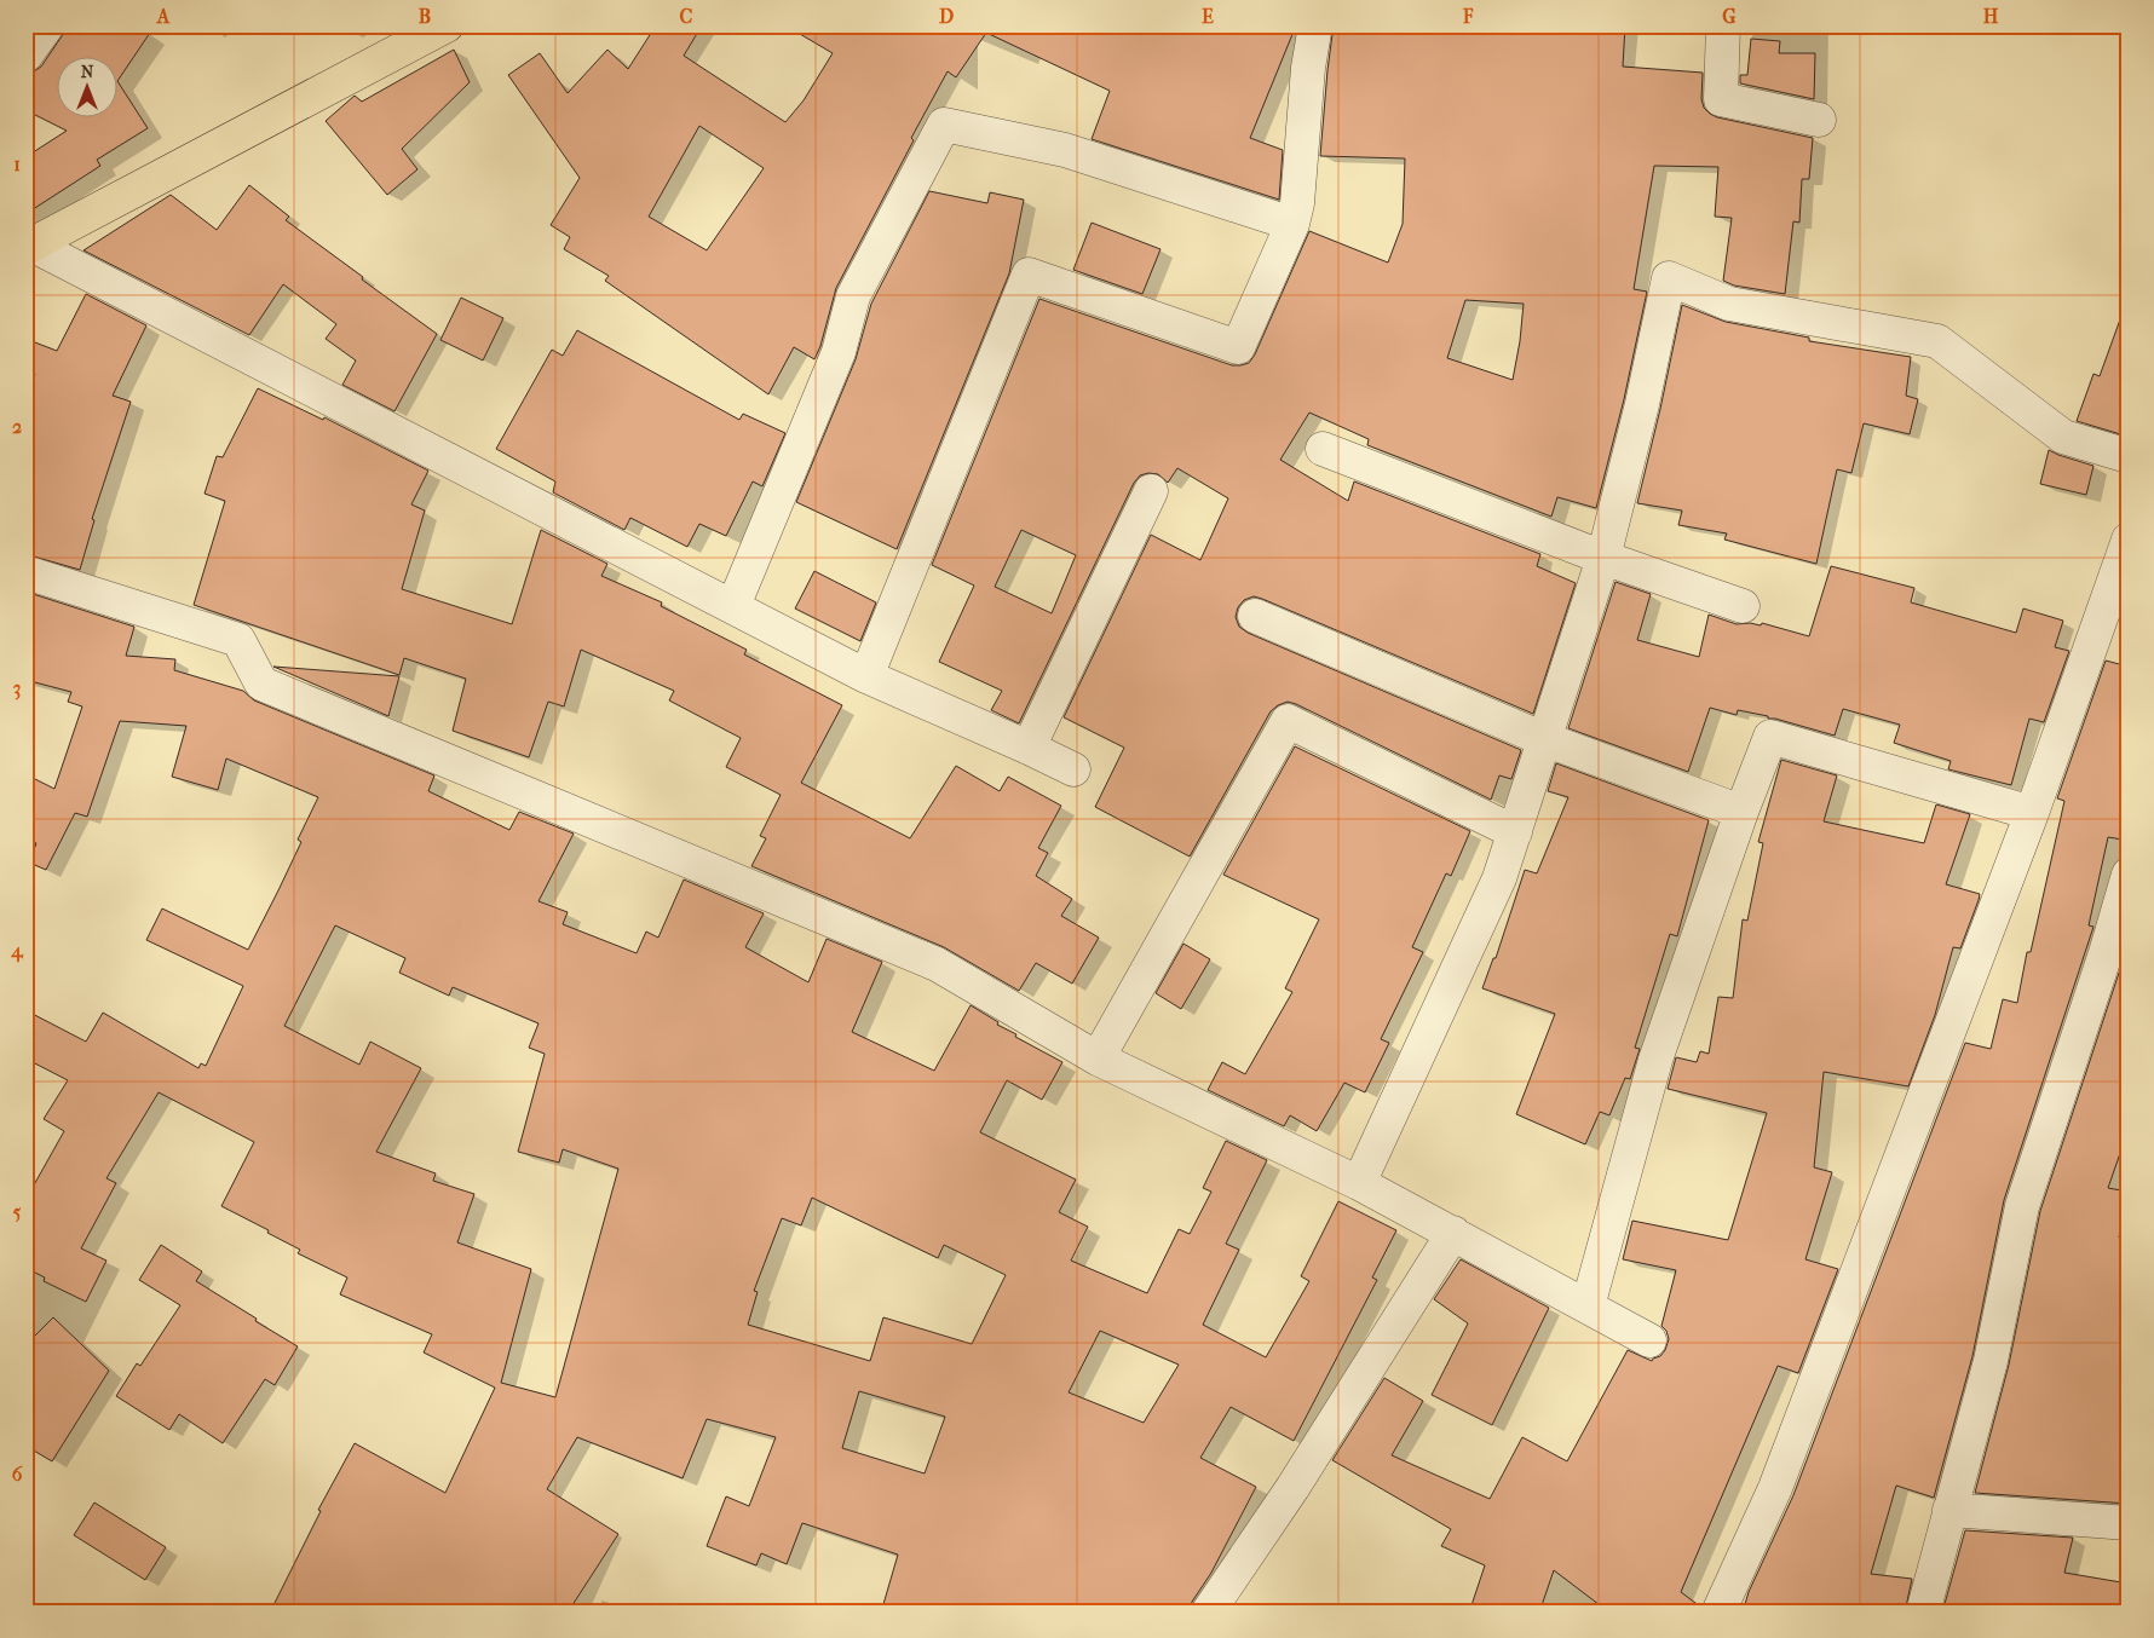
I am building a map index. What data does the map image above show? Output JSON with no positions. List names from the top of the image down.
{
  "north": "top",
  "grid": {
    "columns": [
      "A",
      "B",
      "C",
      "D",
      "E",
      "F",
      "G",
      "H"
    ],
    "rows": [
      "1",
      "2",
      "3",
      "4",
      "5",
      "6"
    ]
  }
}
